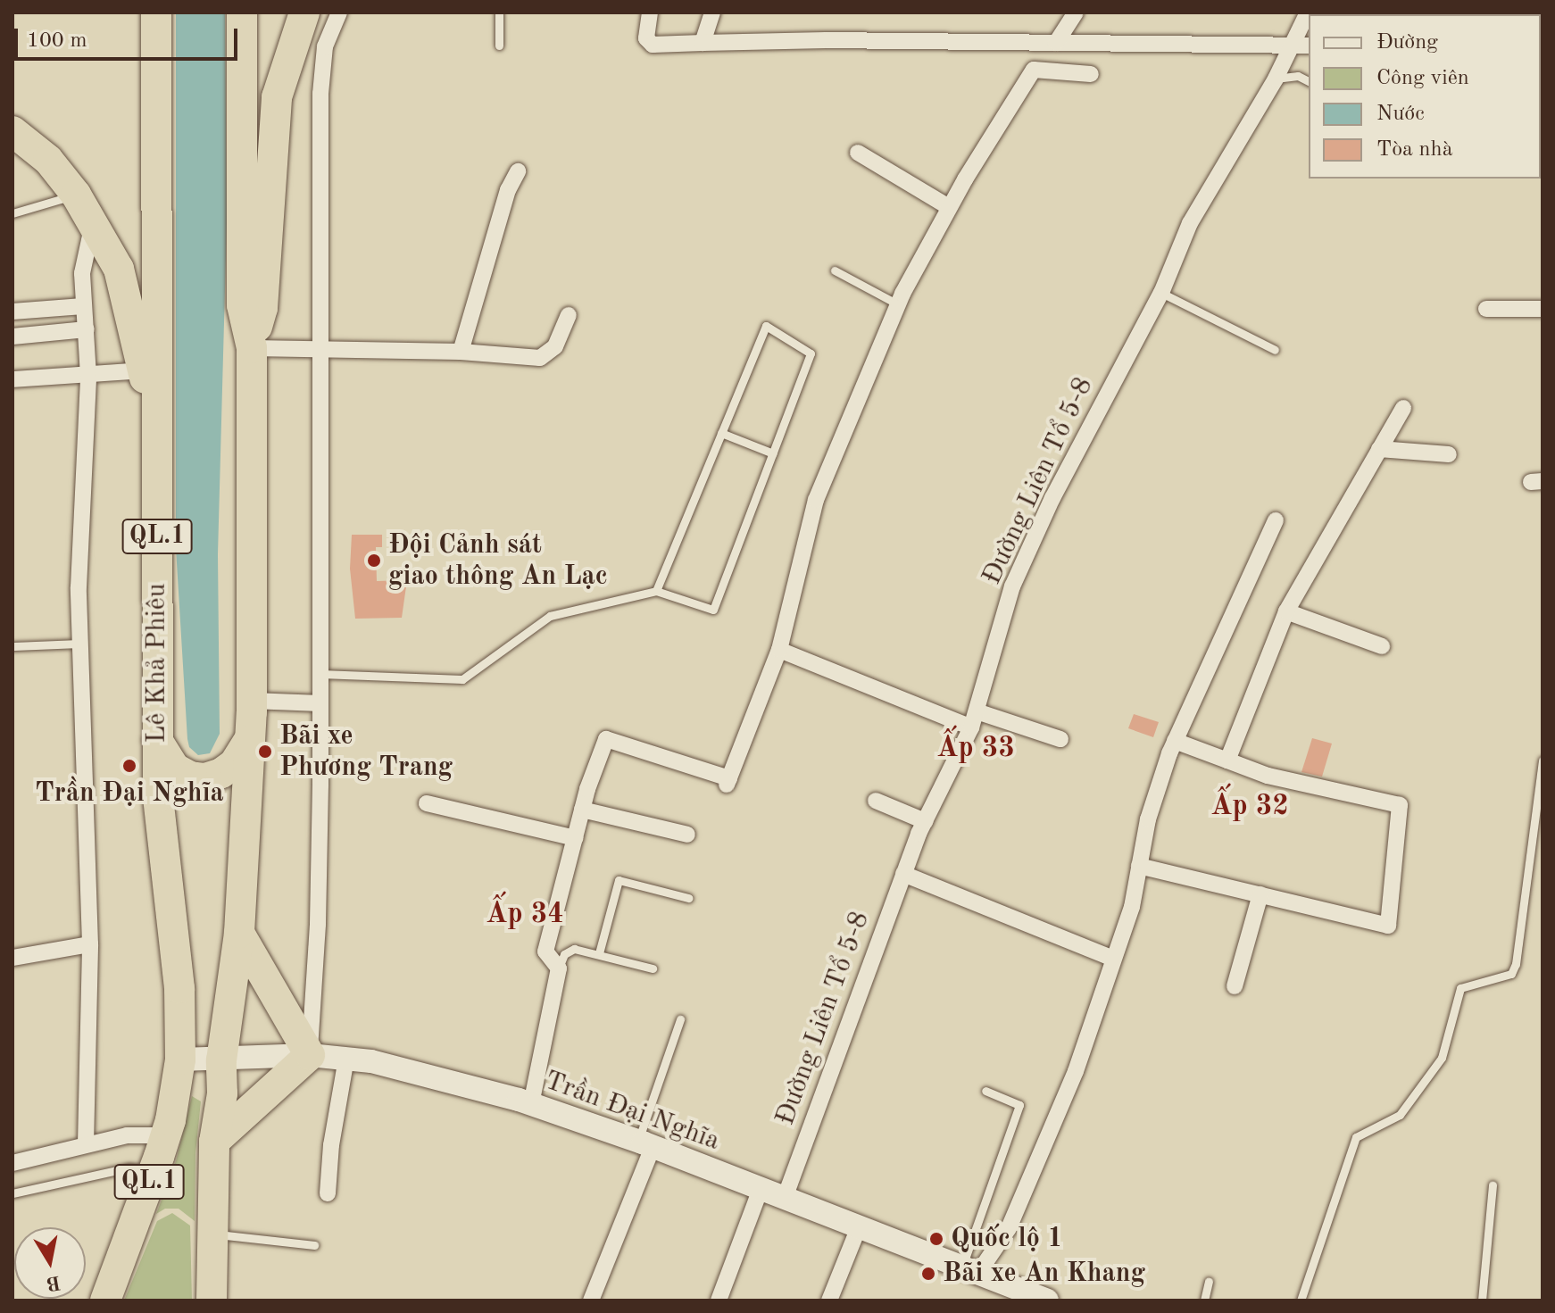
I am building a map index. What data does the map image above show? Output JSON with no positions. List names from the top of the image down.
{
  "streets": {
    "highway": ["QL.1", "Lê Khả Phiêu"],
    "main road": ["Trần Đại Nghĩa"],
    "street": ["Đường Liên Tổ 5-8"]
  },
  "crossings": [
    ["Đường Liên Tổ 5-8", "Trần Đại Nghĩa"],
    ["QL.1", "Trần Đại Nghĩa"],
    ["Lê Khả Phiêu", "Trần Đại Nghĩa"]
  ],
  "districts": ["Ấp 33", "Ấp 32", "Ấp 34"],
  "places": [
    "Đội Cảnh sát giao thông An Lạc",
    "Bãi xe Phương Trang",
    "Trần Đại Nghĩa",
    "Quốc lộ 1",
    "Bãi xe An Khang"
  ],
  "legend": [
    "Đường",
    "Công viên",
    "Nước",
    "Tòa nhà"
  ],
  "scale_bar": "100 m",
  "north": "bottom"
}
